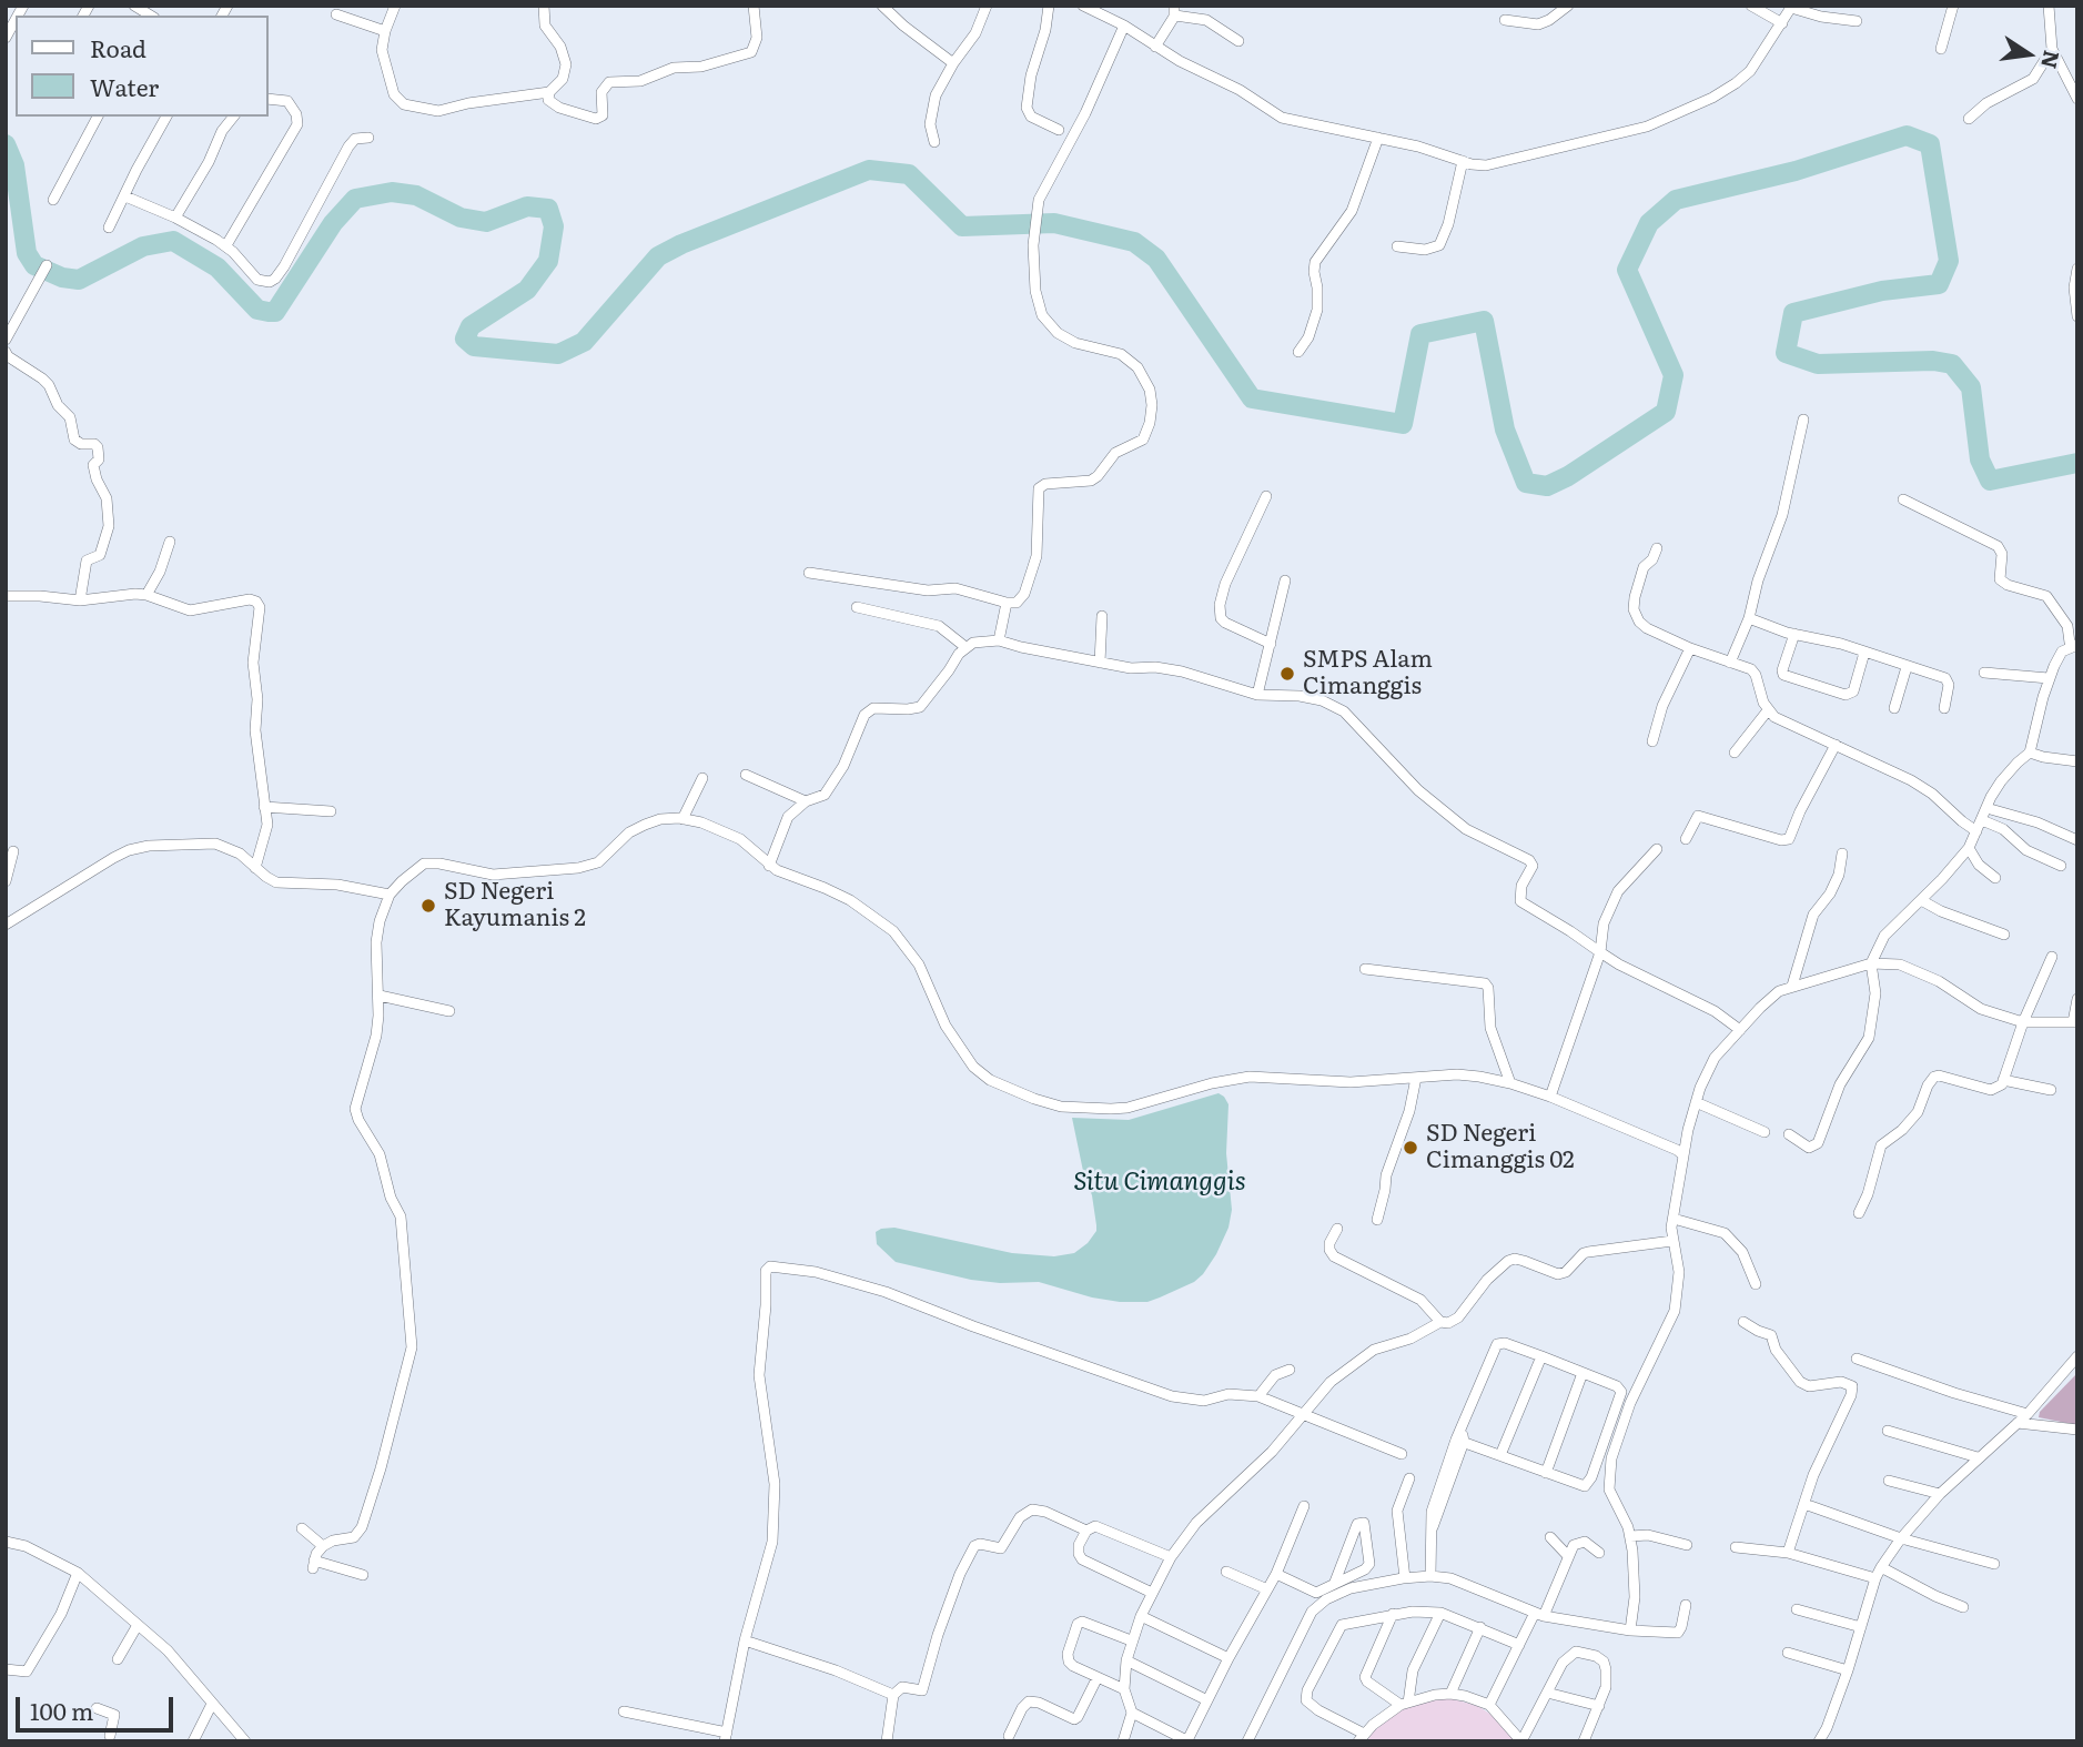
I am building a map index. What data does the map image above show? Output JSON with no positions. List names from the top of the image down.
{
  "water": ["Situ Cimanggis"],
  "places": ["SMPS Alam Cimanggis", "SD Negeri Kayumanis 2", "SD Negeri Cimanggis 02"],
  "legend": ["Road", "Water"],
  "scale_bar": "100 m",
  "north": "right"
}
